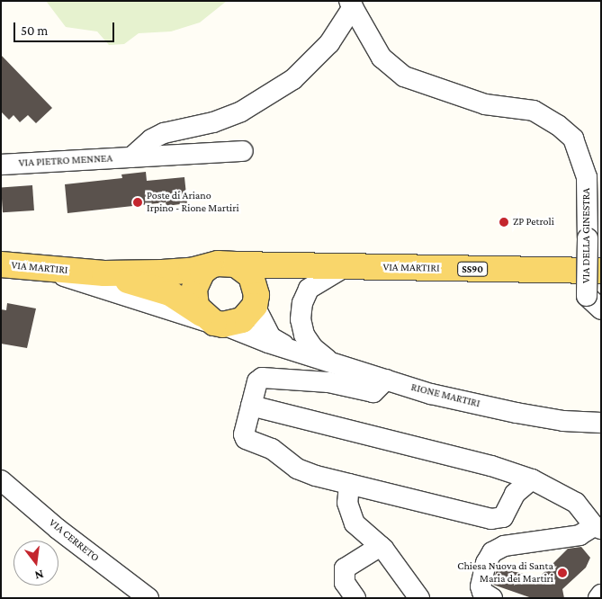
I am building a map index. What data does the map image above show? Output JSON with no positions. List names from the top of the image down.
{
  "streets": {
    "main road": ["VIA MARTIRI", "SS90"],
    "street": [
      "VIA PIETRO MENNEA",
      "VIA DELLA GINESTRA",
      "RIONE MARTIRI",
      "VIA CERRETO"
    ]
  },
  "crossings": [
    ["VIA MARTIRI", "RIONE MARTIRI"]
  ],
  "places": ["Poste di Ariano Irpino - Rione Martiri", "ZP Petroli", "Chiesa Nuova di Santa Maria dei Martiri"],
  "scale_bar": "50 m",
  "north": "bottom"
}
